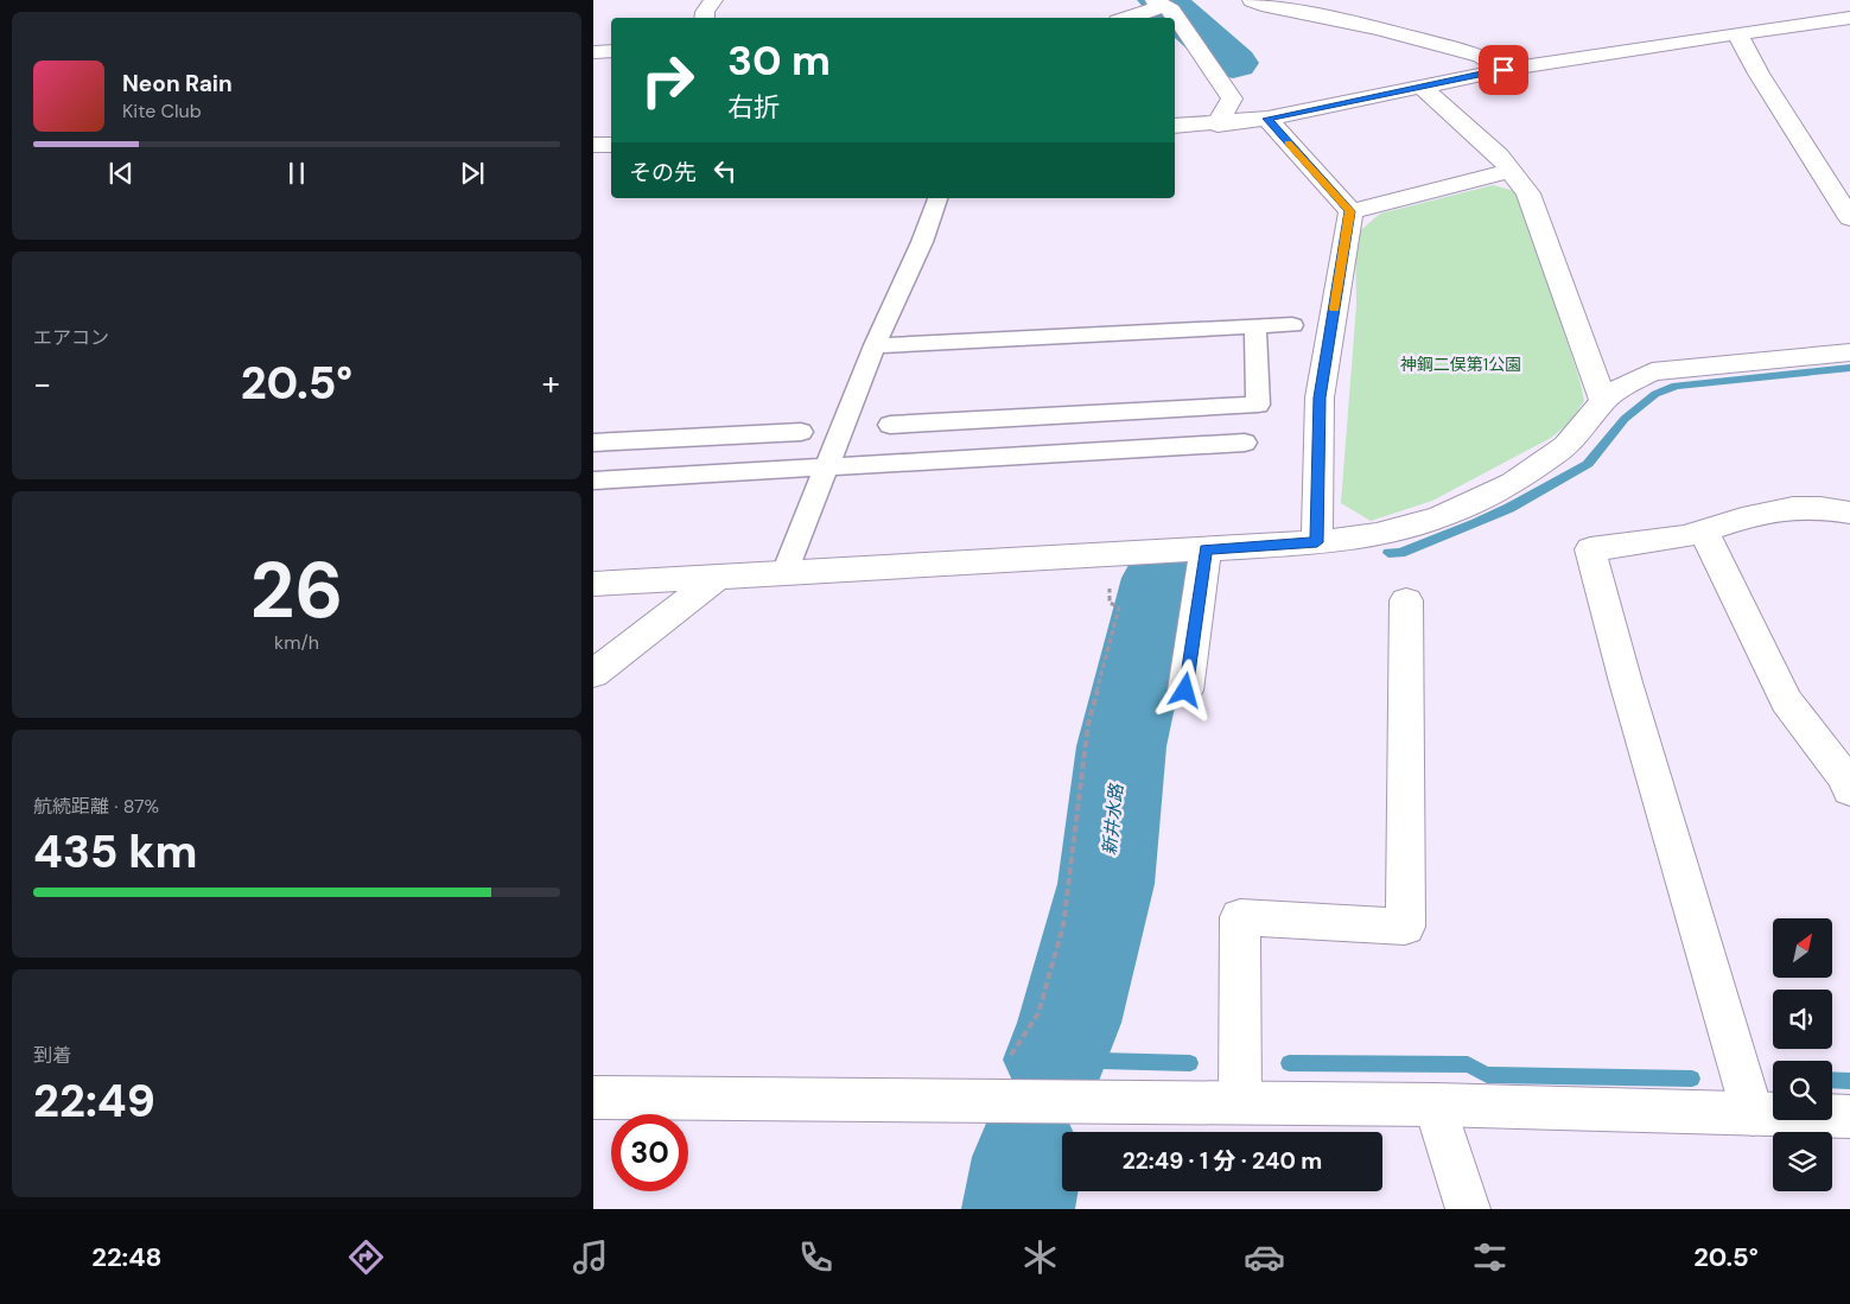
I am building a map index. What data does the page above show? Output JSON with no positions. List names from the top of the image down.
{
  "water": ["新井水路"],
  "parks": ["神鋼二俣第1公園"],
  "north": "top right",
  "page": {
    "turn": ["30 m", "右折"],
    "song": ["Neon Rain", "Kite Club"],
    "then": "その先",
    "tile": [
      "エアコン",
      ["26", "km/h"],
      ["航続距離 · 87%", "435 km"],
      ["到着", "22:49"]
    ],
    "heat": ["−", "20.5°", "+"],
    "limit": "30",
    "trip": "22:49 · 1 分 · 240 m",
    "tabs": ["22:48", "20.5°"]
  }
}
